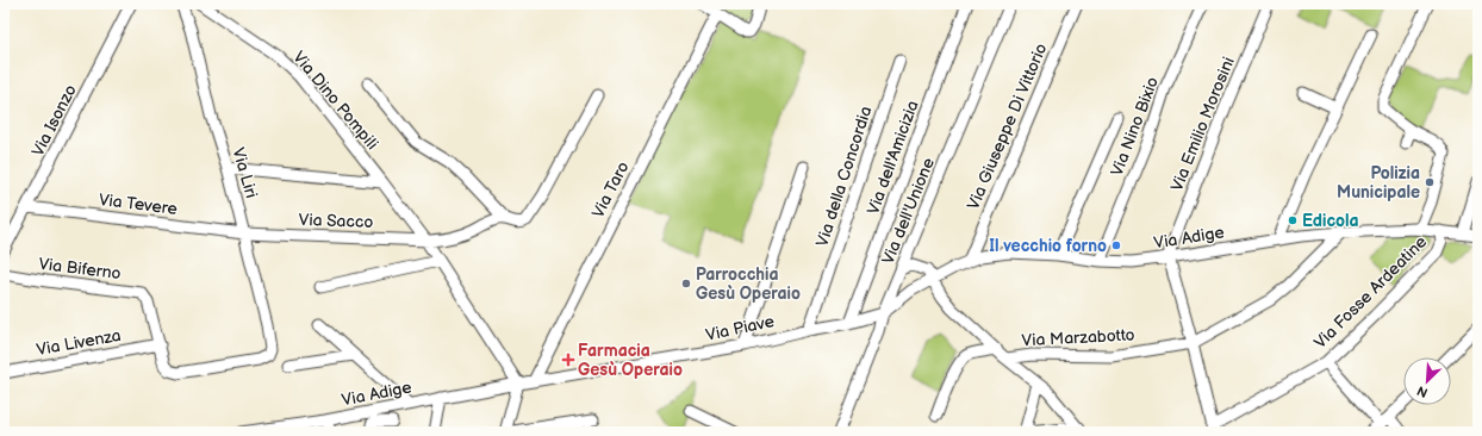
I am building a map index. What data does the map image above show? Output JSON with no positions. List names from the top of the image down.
{
  "streets": {
    "street": [
      "Via Dino Pompili",
      "Via Isonzo",
      "Via Emilio Morosini",
      "Via Giuseppe Di Vittorio",
      "Via Nino Bixio",
      "Via dell'Amicizia",
      "Via Liri",
      "Via della Concordia",
      "Via Taro",
      "Via Tevere",
      "Via dell'Unione",
      "Via Sacco",
      "Via Adige",
      "Via Biferno",
      "Via Fosse Ardeatine",
      "Via Piave",
      "Via Marzabotto",
      "Via Livenza"
    ]
  },
  "crossings": [
    ["Via Dino Pompili", "Via Sacco"],
    ["Via Dino Pompili", "Via Adige"],
    ["Via Dino Pompili", "Via Piave"],
    ["Via Isonzo", "Via Tevere"],
    ["Via Emilio Morosini", "Via Adige"],
    ["Via Giuseppe Di Vittorio", "Via Adige"],
    ["Via Nino Bixio", "Via Adige"],
    ["Via dell'Amicizia", "Via Piave"],
    ["Via Liri", "Via Tevere"],
    ["Via Liri", "Via Sacco"],
    ["Via Liri", "Via Biferno"],
    ["Via Liri", "Via Livenza"],
    ["Via della Concordia", "Via Piave"],
    ["Via Taro", "Via Piave"],
    ["Via Tevere", "Via Sacco"],
    ["Via dell'Unione", "Via Adige"],
    ["Via dell'Unione", "Via Piave"],
    ["Via Adige", "Via Fosse Ardeatine"],
    ["Via Adige", "Via Piave"],
    ["Via Adige", "Via Marzabotto"],
    ["Via Biferno", "Via Livenza"]
  ],
  "places": {
    "other": [
      "Polizia Municipale",
      "Edicola",
      "Il vecchio forno",
      "Parrocchia Gesù Operaio"
    ],
    "health": ["Farmacia Gesù Operaio"]
  },
  "north": "bottom left"
}
